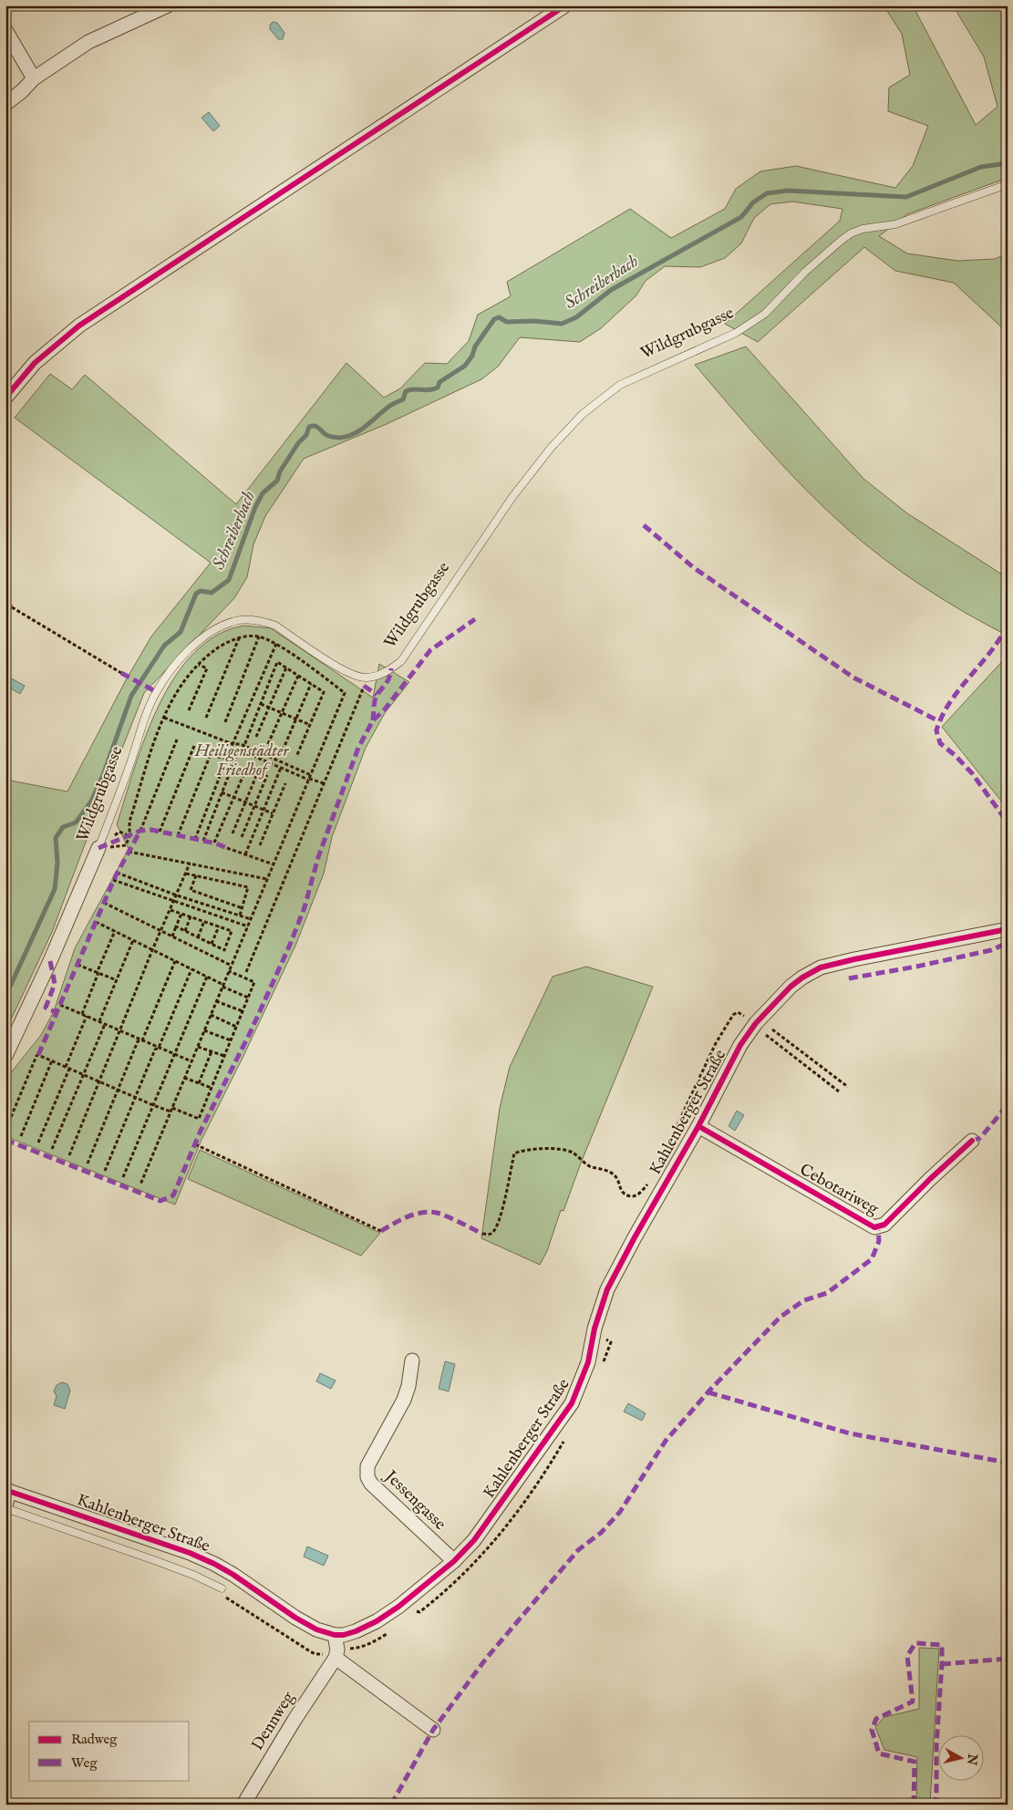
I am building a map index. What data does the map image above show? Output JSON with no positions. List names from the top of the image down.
{
  "streets": {
    "street": [
      "Wildgrubgasse",
      "Kahlenberger Straße",
      "Cebotariweg",
      "Jessengasse",
      "Dennweg"
    ]
  },
  "crossings": [
    ["Kahlenberger Straße", "Cebotariweg"],
    ["Kahlenberger Straße", "Jessengasse"]
  ],
  "water": ["Schreiberbach"],
  "parks": ["Heiligenstädter Friedhof"],
  "legend": ["Radweg", "Weg"],
  "north": "right"
}
